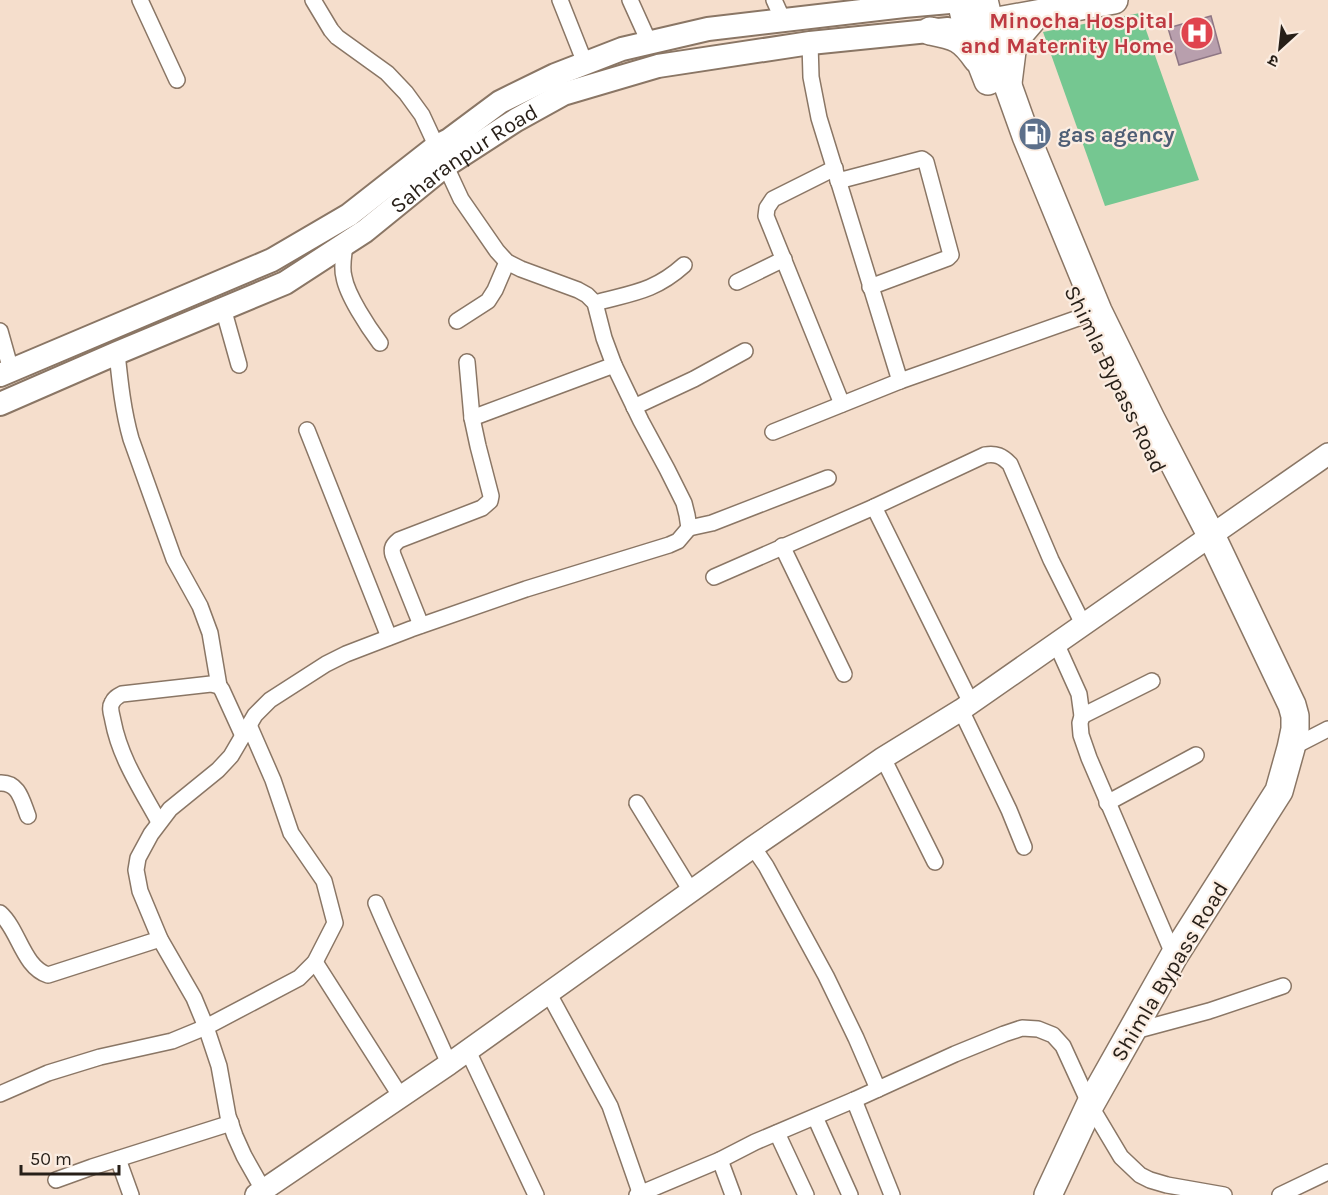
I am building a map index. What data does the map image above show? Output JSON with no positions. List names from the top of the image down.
{
  "streets": {
    "highway": ["Shimla Bypass Road"],
    "main road": ["Saharanpur Road"]
  },
  "crossings": [
    ["Saharanpur Road", "Shimla Bypass Road"]
  ],
  "places": {
    "hospital": ["Minocha Hospital and Maternity Home"],
    "fuel station": ["gas agency"]
  },
  "scale_bar": "50 m",
  "north": "bottom left"
}
